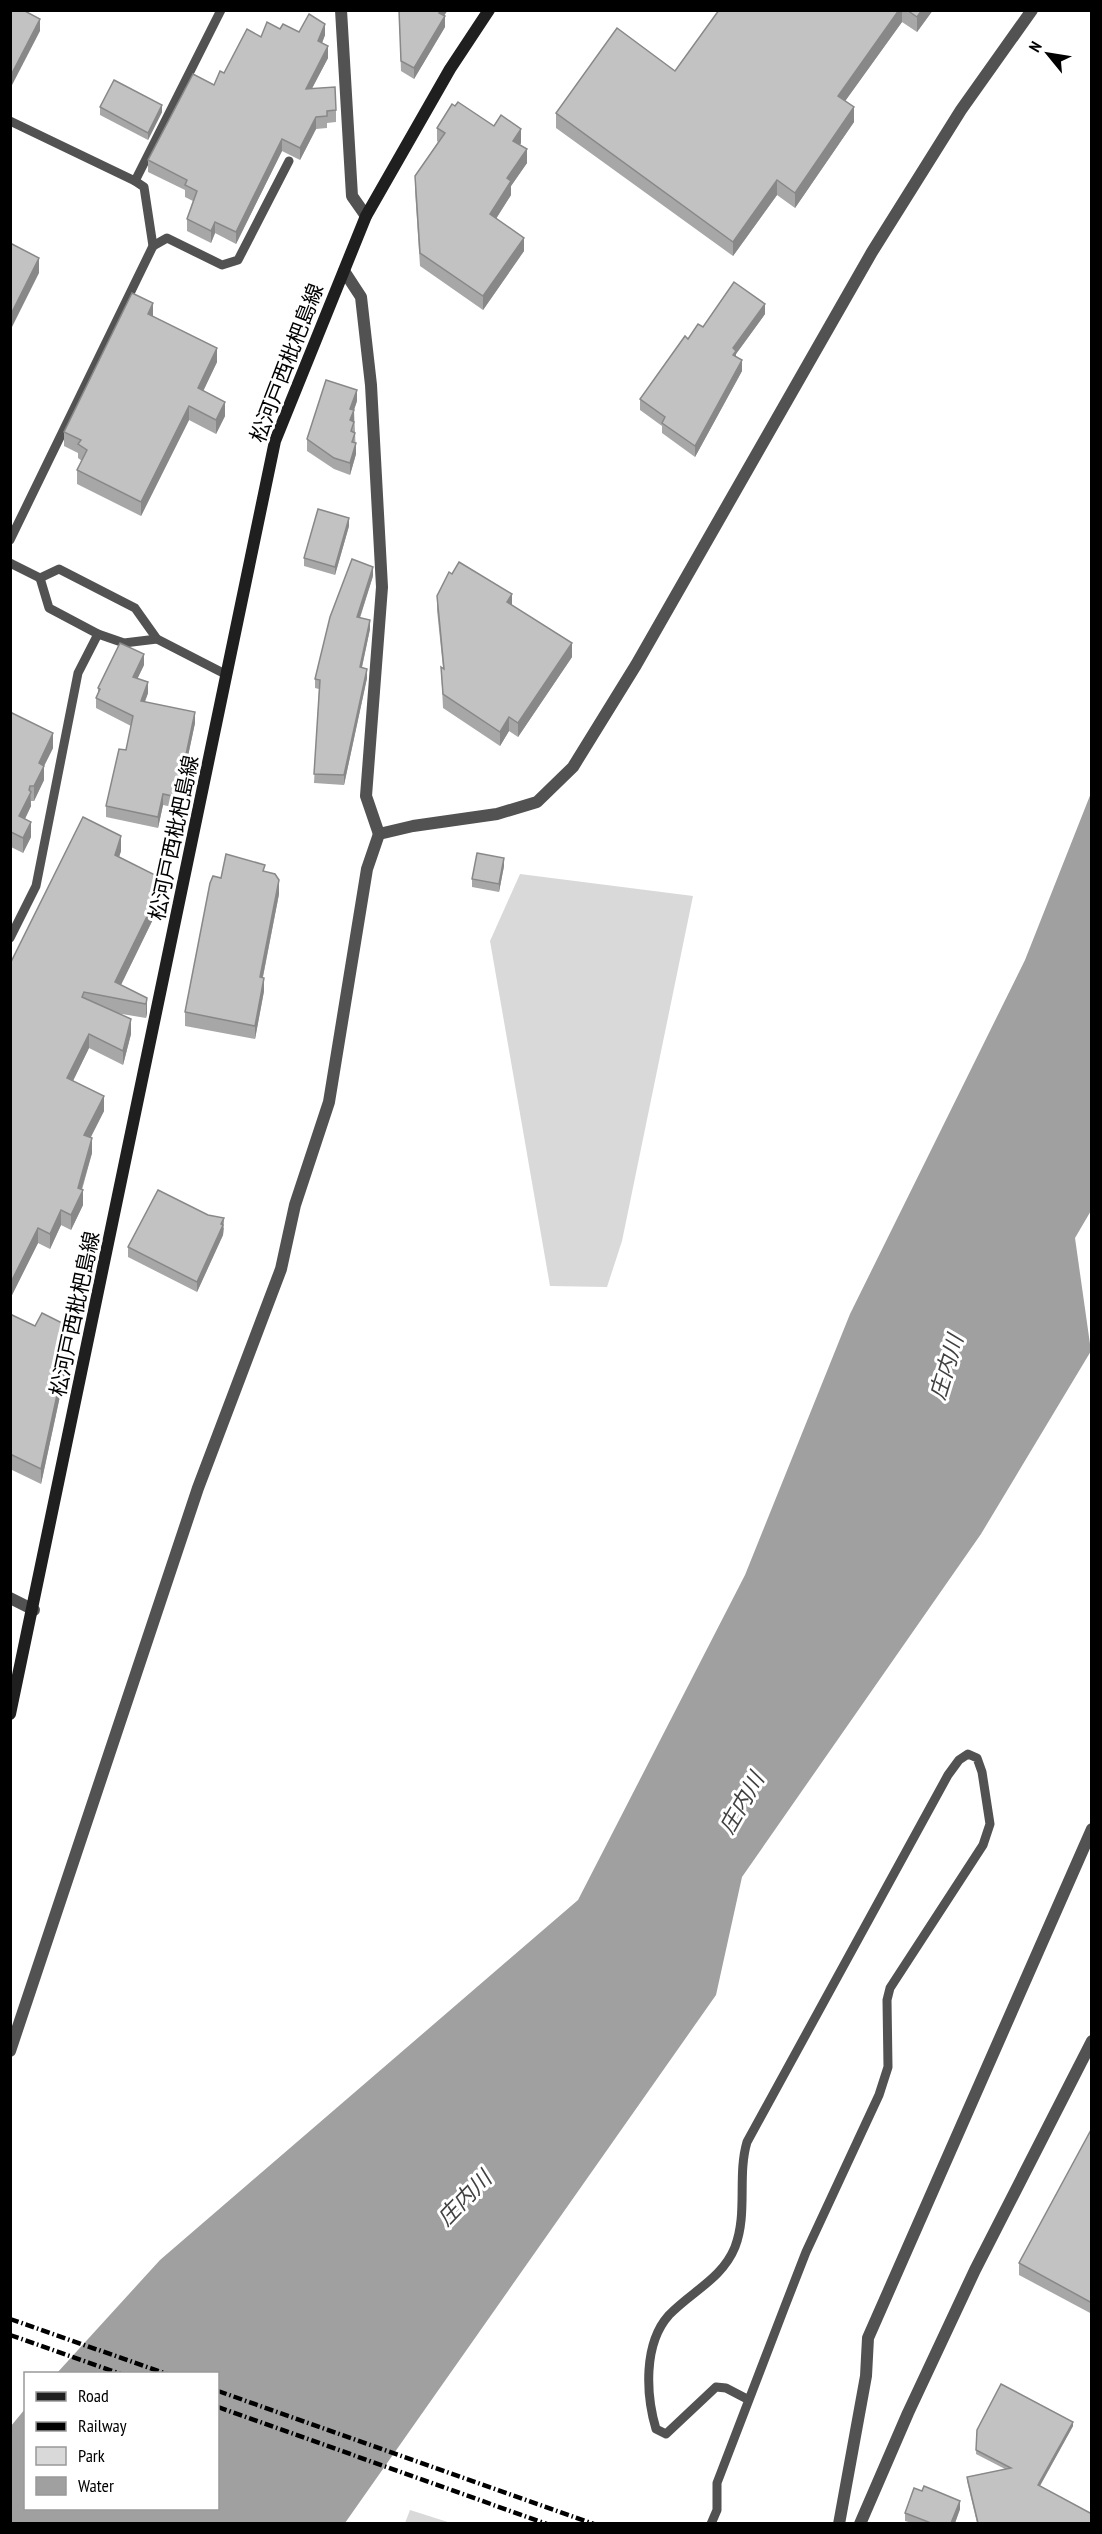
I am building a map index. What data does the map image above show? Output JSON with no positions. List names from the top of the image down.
{
  "streets": {
    "main road": ["松河戸西枇杷島線"]
  },
  "water": ["庄内川"],
  "legend": [
    "Road",
    "Railway",
    "Park",
    "Water"
  ],
  "north": "top left"
}
